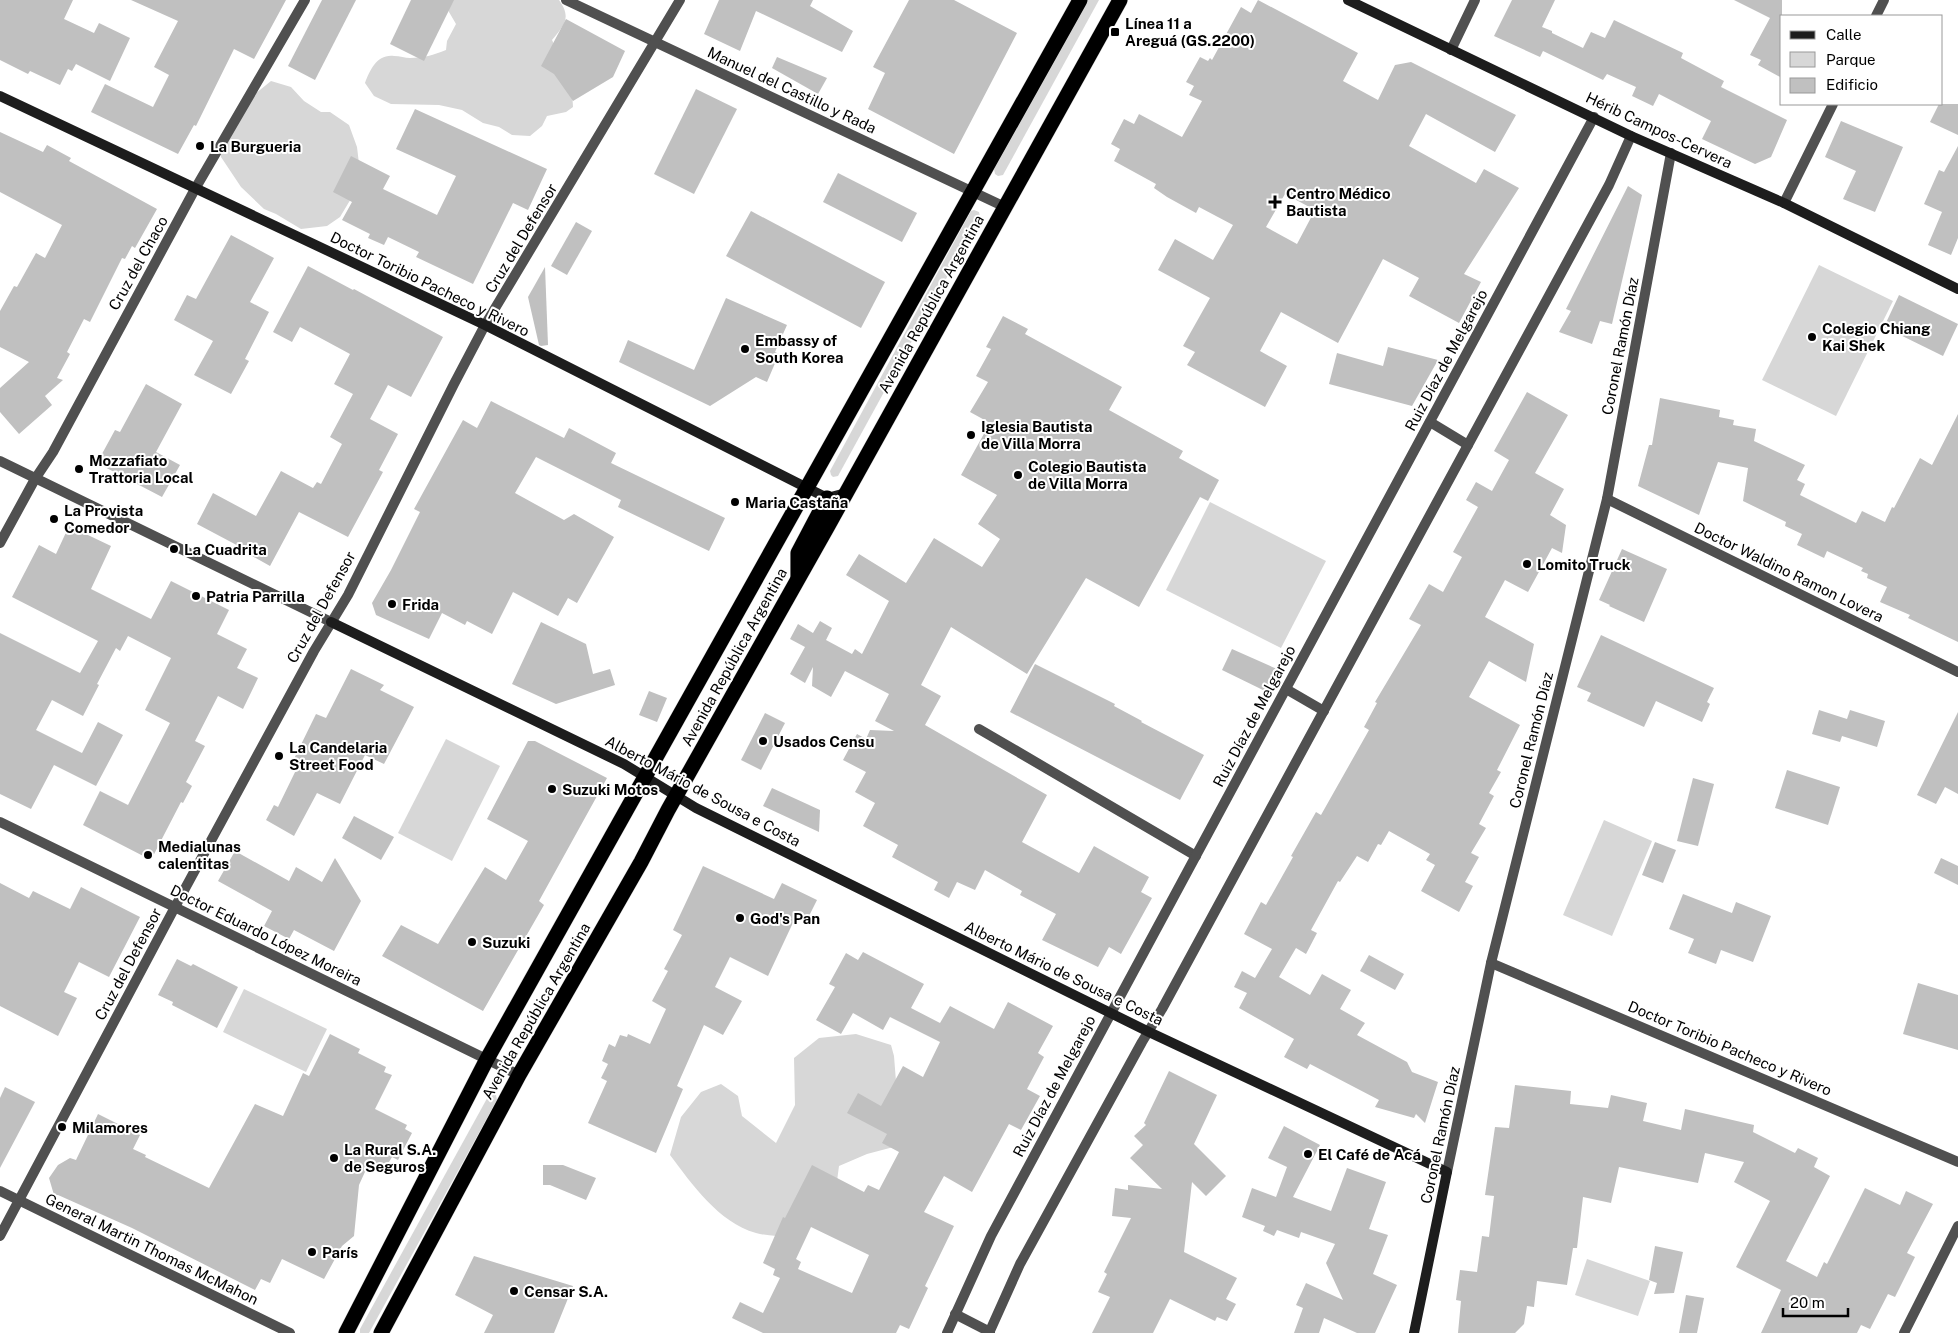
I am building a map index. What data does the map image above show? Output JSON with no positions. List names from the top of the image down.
{
  "streets": {
    "highway": ["Avenida República Argentina"],
    "main road": [
      "Hérib Campos-Cervera",
      "Doctor Toribio Pacheco y Rivero",
      "Coronel Ramón Díaz",
      "Alberto Mário de Sousa e Costa"
    ],
    "street": [
      "Manuel del Castillo y Rada",
      "Cruz del Defensor",
      "Cruz del Chaco",
      "Ruiz Díaz de Melgarejo",
      "Doctor Waldino Ramon Lovera",
      "Doctor Eduardo López Moreira",
      "General Martin Thomas McMahon"
    ]
  },
  "crossings": [
    ["Manuel del Castillo y Rada", "Cruz del Defensor"],
    ["Manuel del Castillo y Rada", "Avenida República Argentina"],
    ["Hérib Campos-Cervera", "Coronel Ramón Díaz"],
    ["Hérib Campos-Cervera", "Ruiz Díaz de Melgarejo"],
    ["Cruz del Defensor", "Doctor Toribio Pacheco y Rivero"],
    ["Cruz del Defensor", "Alberto Mário de Sousa e Costa"],
    ["Cruz del Defensor", "Doctor Eduardo López Moreira"],
    ["Cruz del Defensor", "General Martin Thomas McMahon"],
    ["Cruz del Chaco", "Doctor Toribio Pacheco y Rivero"],
    ["Cruz del Chaco", "Alberto Mário de Sousa e Costa"],
    ["Doctor Toribio Pacheco y Rivero", "Avenida República Argentina"],
    ["Doctor Toribio Pacheco y Rivero", "Coronel Ramón Díaz"],
    ["Avenida República Argentina", "Alberto Mário de Sousa e Costa"],
    ["Avenida República Argentina", "Doctor Eduardo López Moreira"],
    ["Coronel Ramón Díaz", "Doctor Waldino Ramon Lovera"],
    ["Coronel Ramón Díaz", "Alberto Mário de Sousa e Costa"],
    ["Ruiz Díaz de Melgarejo", "Alberto Mário de Sousa e Costa"]
  ],
  "places": {
    "transit": ["Línea 11 a Areguá (GS.2200)"],
    "other": [
      "La Burgueria",
      "Colegio Chiang Kai Shek",
      "Embassy of South Korea",
      "Iglesia Bautista de Villa Morra",
      "Mozzafiato Trattoria Local",
      "Colegio Bautista de Villa Morra",
      "Maria Castaña",
      "La Provista Comedor",
      "La Cuadrita",
      "Lomito Truck",
      "Patria Parrilla",
      "Frida",
      "Usados Censu",
      "La Candelaria Street Food",
      "Suzuki Motos",
      "Medialunas calentitas",
      "God's Pan",
      "Suzuki",
      "Milamores",
      "El Café de Acá",
      "La Rural S.A. de Seguros",
      "París",
      "Censar S.A."
    ],
    "health": ["Centro Médico Bautista"]
  },
  "legend": ["Calle", "Parque", "Edificio"],
  "scale_bar": "20 m"
}
